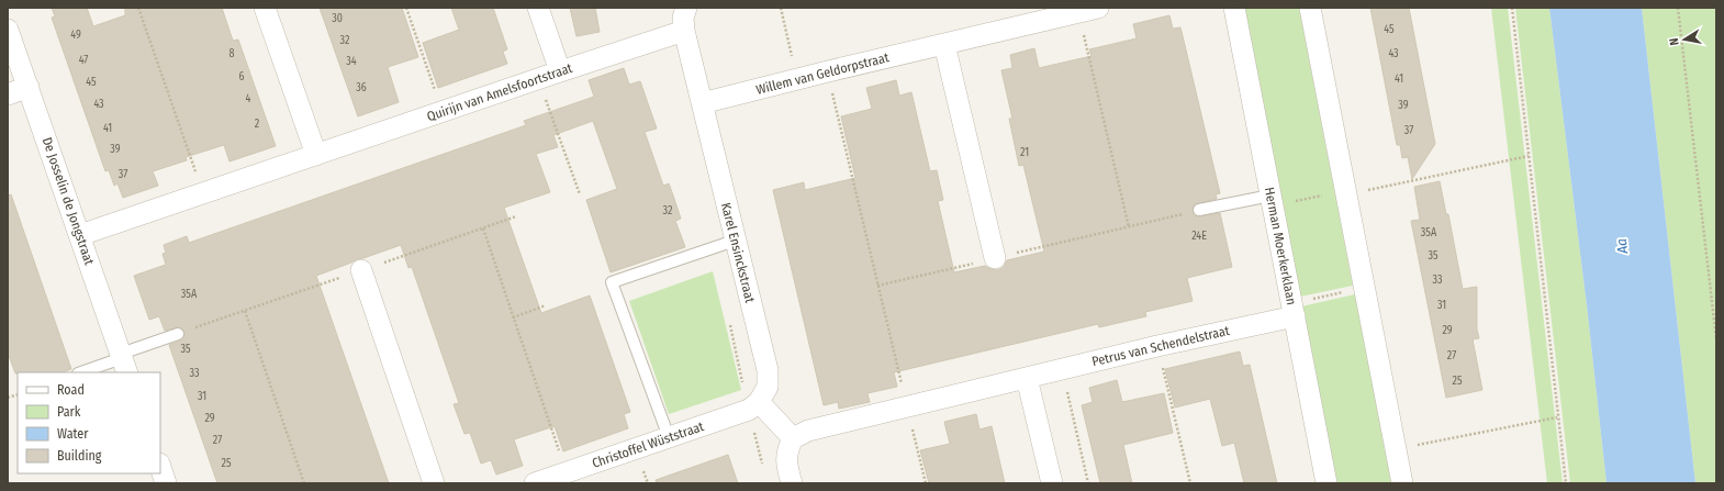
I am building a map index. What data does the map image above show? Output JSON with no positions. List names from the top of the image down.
{
  "streets": {
    "street": [
      "Willem van Geldorpstraat",
      "Quirijn van Amelsfoortstraat",
      "De Josselin de Jongstraat",
      "Herman Moerkerklaan",
      "Karel Ensinckstraat",
      "Petrus van Schendelstraat",
      "Christoffel Wüststraat"
    ]
  },
  "crossings": [
    ["Willem van Geldorpstraat", "Karel Ensinckstraat"],
    ["Quirijn van Amelsfoortstraat", "De Josselin de Jongstraat"],
    ["Quirijn van Amelsfoortstraat", "Karel Ensinckstraat"],
    ["Herman Moerkerklaan", "Petrus van Schendelstraat"],
    ["Karel Ensinckstraat", "Christoffel Wüststraat"]
  ],
  "water": ["Aa"],
  "house_numbers": [
    "30",
    "45",
    "49",
    "32",
    "8",
    "43",
    "47",
    "34",
    "6",
    "41",
    "45",
    "36",
    "4",
    "43",
    "39",
    "2",
    "41",
    "37",
    "39",
    "21",
    "37",
    "32",
    "35A",
    "24E",
    "35",
    "33",
    "35A",
    "31",
    "29",
    "35",
    "27",
    "33",
    "25",
    "31",
    "29",
    "27",
    "25"
  ],
  "legend": [
    "Road",
    "Park",
    "Water",
    "Building"
  ],
  "north": "left"
}
